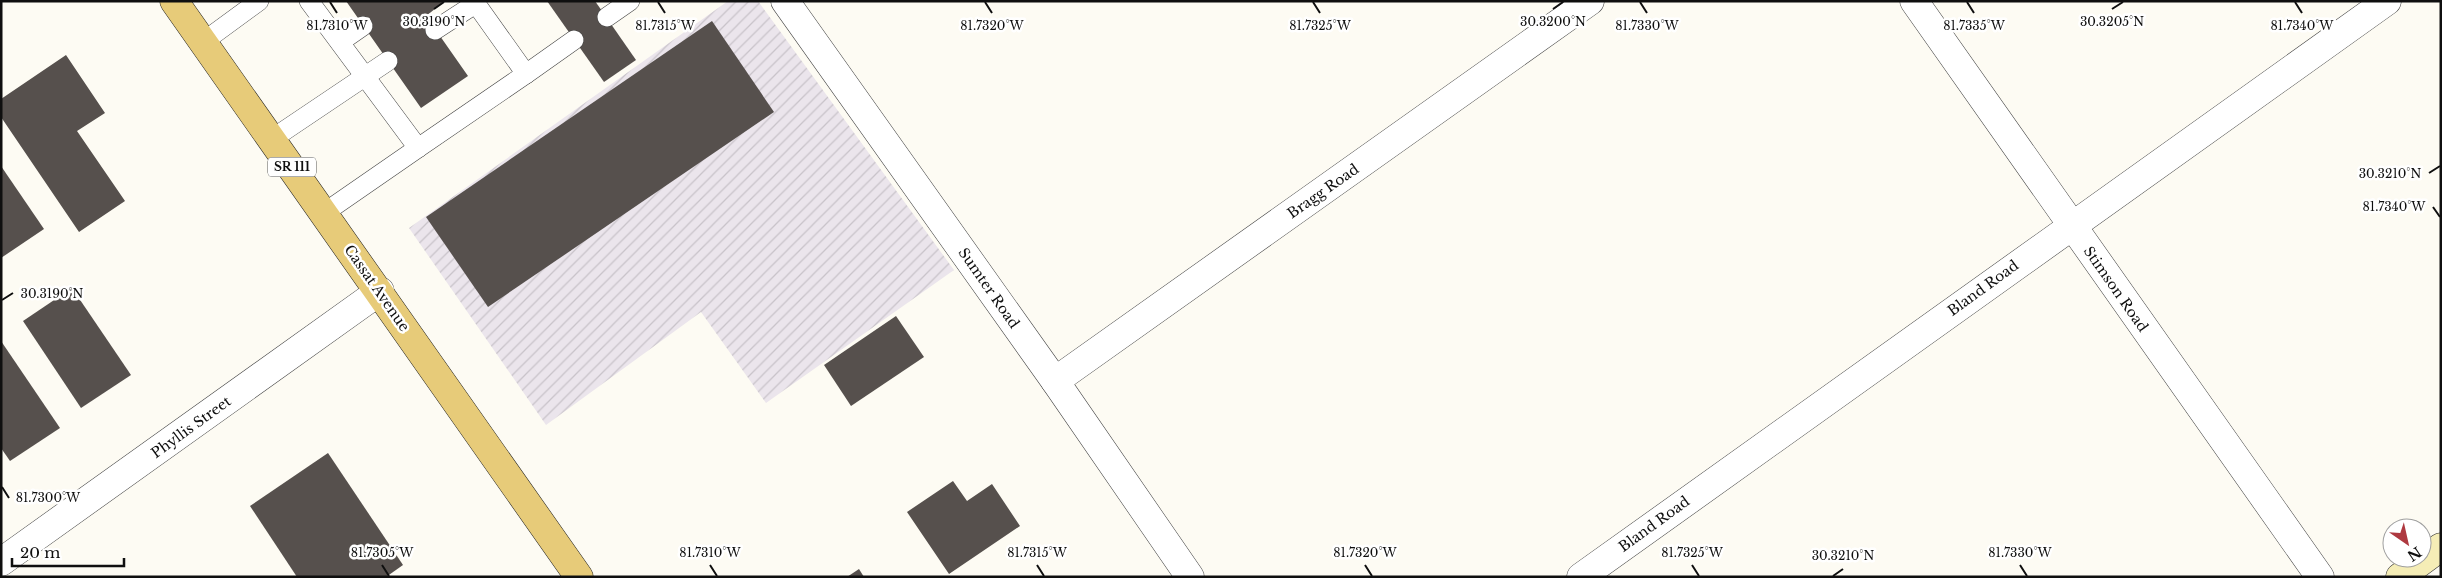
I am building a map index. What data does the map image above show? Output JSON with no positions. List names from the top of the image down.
{
  "streets": {
    "main road": ["SR 111", "Cassat Avenue"],
    "street": [
      "Bragg Road",
      "Sumter Road",
      "Bland Road",
      "Stimson Road",
      "Phyllis Street"
    ]
  },
  "crossings": [
    ["Bragg Road", "Sumter Road"],
    ["Cassat Avenue", "Phyllis Street"],
    ["Bland Road", "Stimson Road"]
  ],
  "scale_bar": "20 m",
  "north": "bottom right",
  "coordinates": [
    "30.3190°N",
    "30.3200°N",
    "30.3205°N",
    "81.7340°W",
    "81.7310°W",
    "81.7315°W",
    "81.7320°W",
    "81.7325°W",
    "81.7330°W",
    "81.7335°W",
    "30.3210°N",
    "81.7300°W",
    "81.7305°W"
  ]
}
